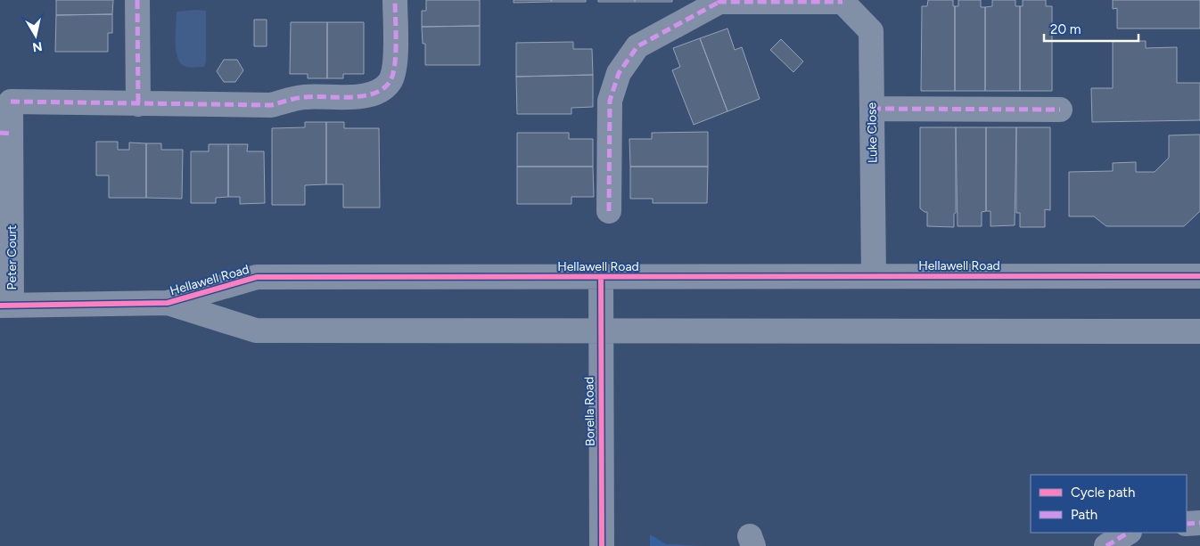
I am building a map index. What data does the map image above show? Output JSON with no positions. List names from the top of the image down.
{
  "streets": {
    "street": [
      "Luke Close",
      "Peter Court",
      "Hellawell Road",
      "Borella Road"
    ]
  },
  "crossings": [
    ["Luke Close", "Hellawell Road"],
    ["Peter Court", "Hellawell Road"],
    ["Hellawell Road", "Borella Road"]
  ],
  "legend": ["Cycle path", "Path"],
  "scale_bar": "20 m",
  "north": "bottom"
}
